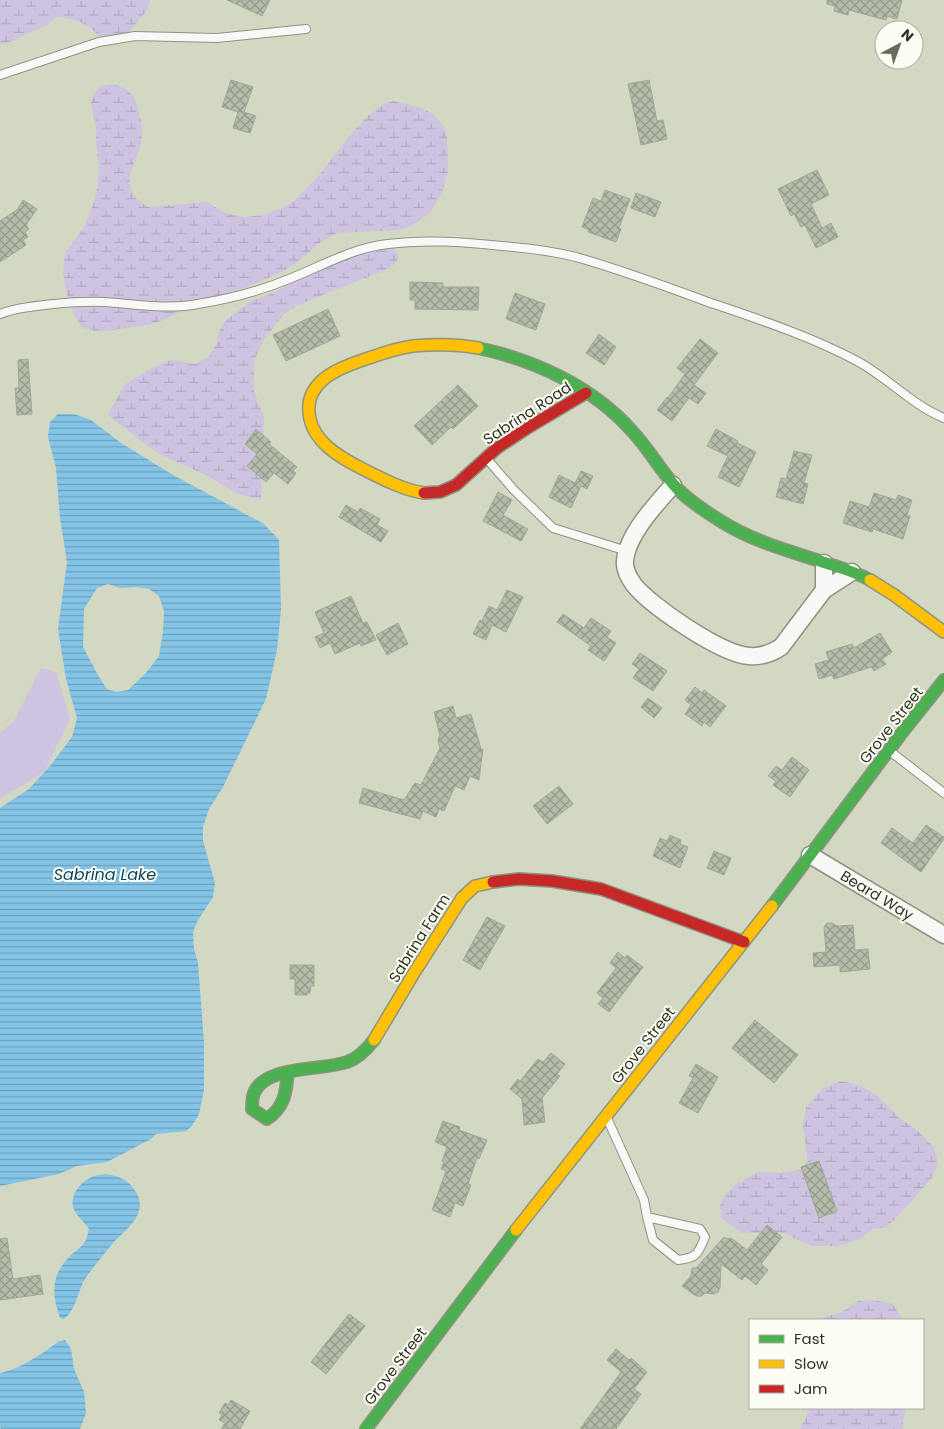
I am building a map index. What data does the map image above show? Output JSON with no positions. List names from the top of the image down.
{
  "streets": {
    "street": [
      "Sabrina Road",
      "Grove Street",
      "Beard Way",
      "Sabrina Farm"
    ]
  },
  "crossings": [
    ["Grove Street", "Beard Way"],
    ["Grove Street", "Sabrina Farm"]
  ],
  "water": ["Sabrina Lake"],
  "legend": ["Fast", "Slow", "Jam"],
  "north": "top right"
}
